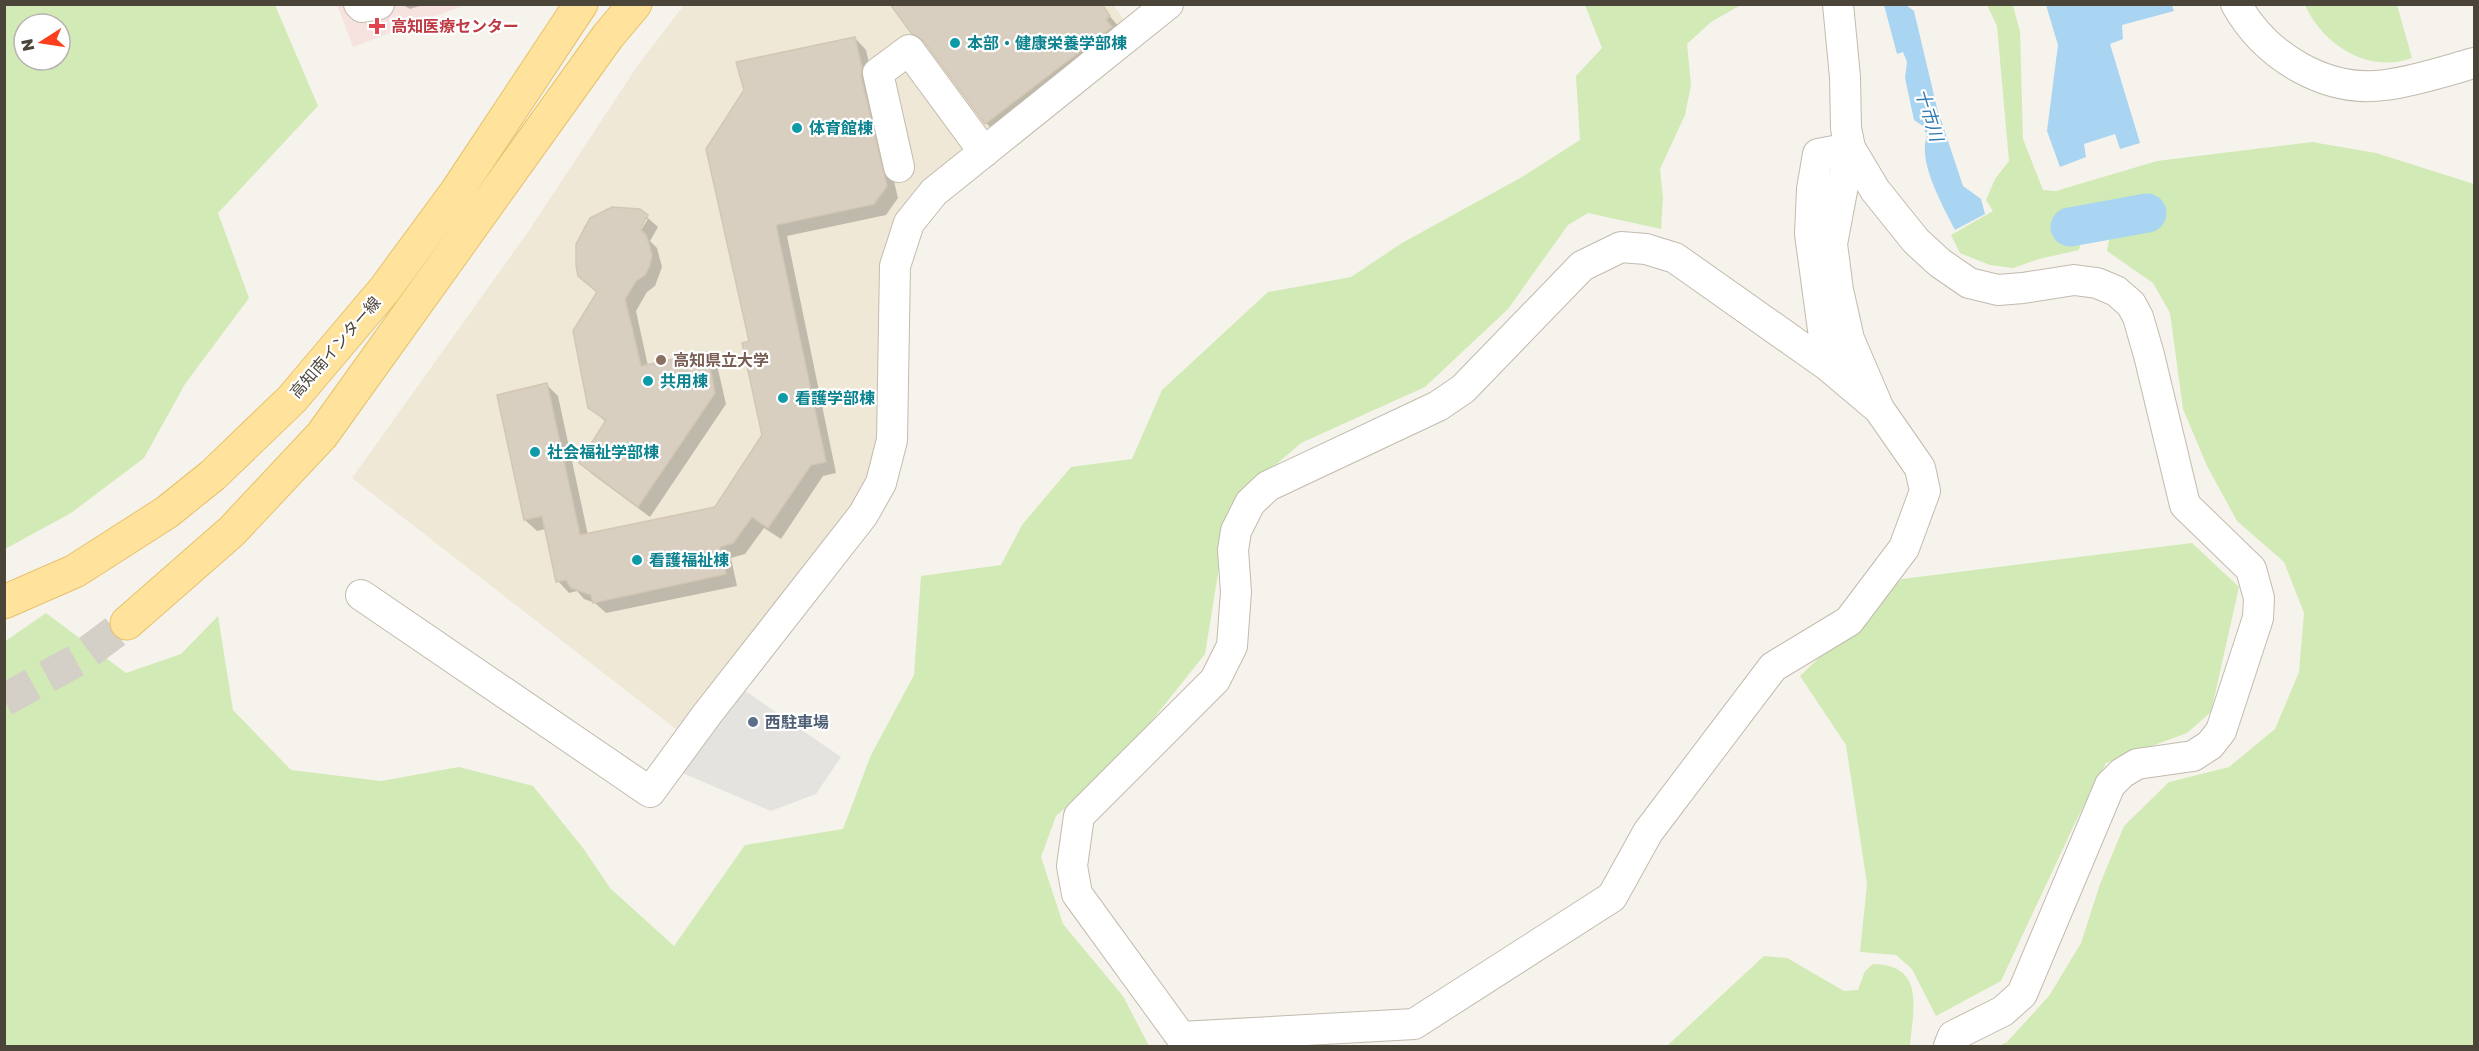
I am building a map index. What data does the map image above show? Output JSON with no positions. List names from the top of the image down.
{
  "streets": {
    "main road": ["高知南インター線"]
  },
  "water": ["十市川"],
  "places": {
    "health": ["高知医療センター"],
    "other": [
      "本部・健康栄養学部棟",
      "体育館棟",
      "高知県立大学",
      "共用棟",
      "看護学部棟",
      "社会福祉学部棟",
      "看護福祉棟",
      "西駐車場"
    ]
  },
  "north": "left"
}
